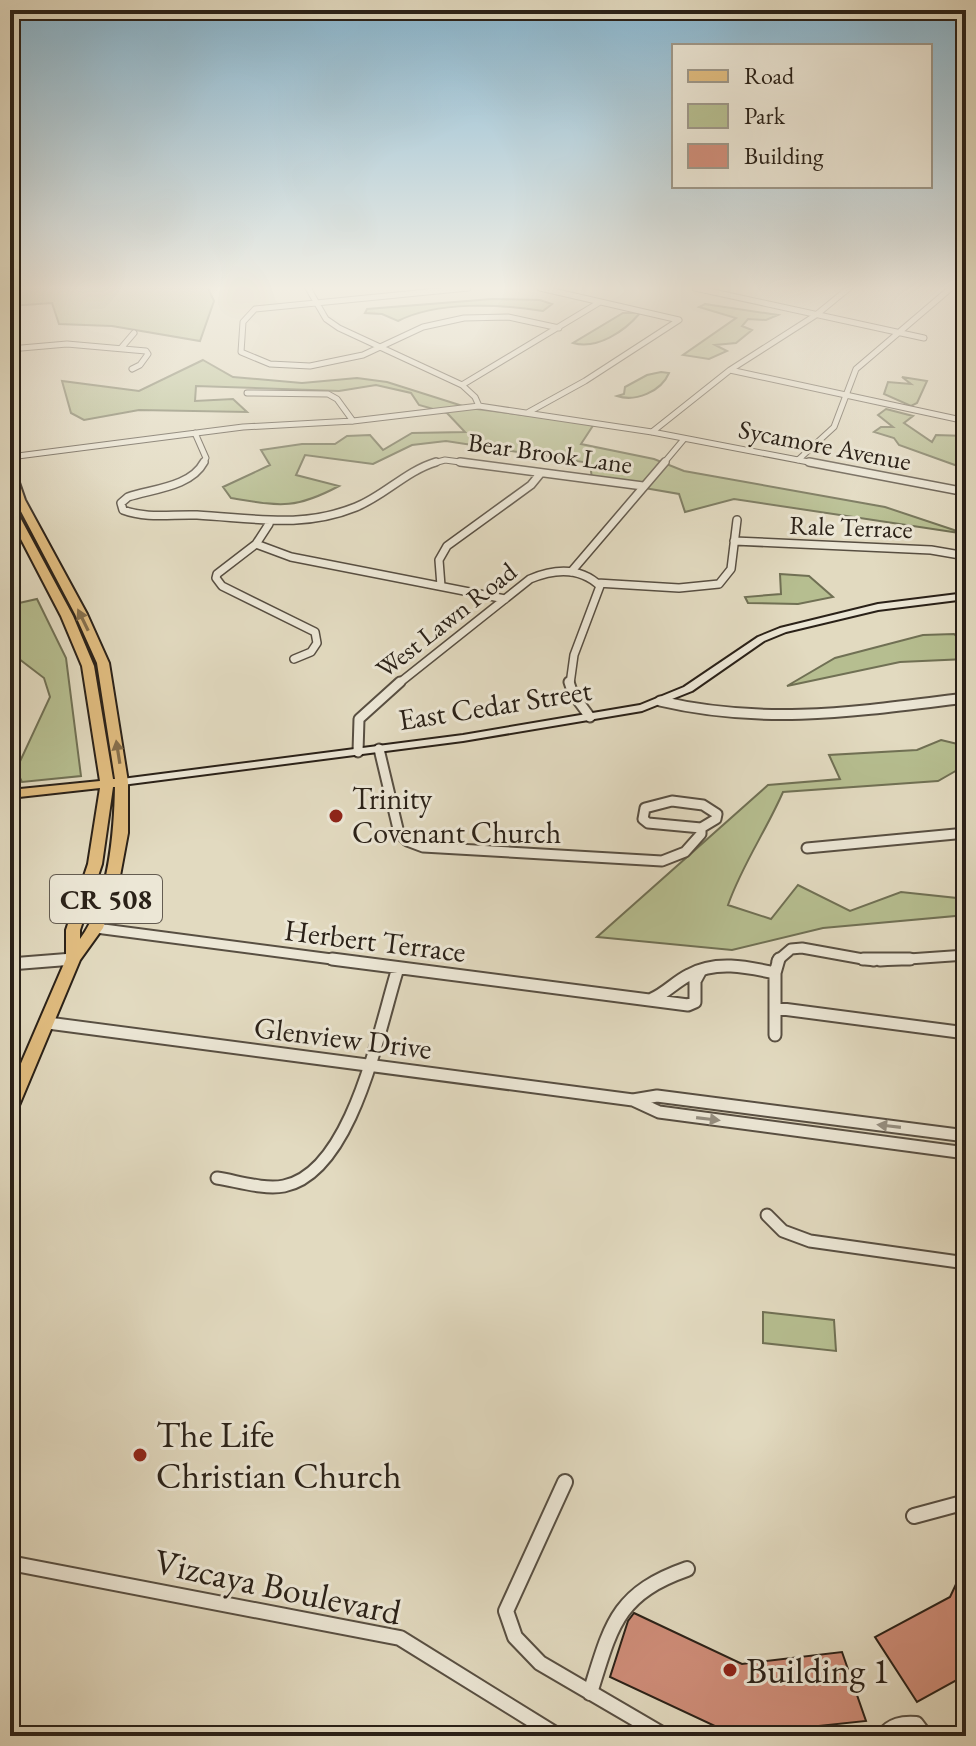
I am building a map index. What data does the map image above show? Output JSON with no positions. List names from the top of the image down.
{
  "streets": {
    "main road": ["East Cedar Street", "CR 508"],
    "street": [
      "Sycamore Avenue",
      "Bear Brook Lane",
      "Rale Terrace",
      "West Lawn Road",
      "Herbert Terrace",
      "Glenview Drive",
      "Vizcaya Boulevard"
    ]
  },
  "crossings": [
    ["Sycamore Avenue", "Bear Brook Lane"],
    ["West Lawn Road", "East Cedar Street"],
    ["East Cedar Street", "CR 508"],
    ["CR 508", "Herbert Terrace"],
    ["CR 508", "Glenview Drive"]
  ],
  "places": ["Trinity Covenant Church", "The Life Christian Church", "Building 1"],
  "legend": ["Road", "Park", "Building"]
}
